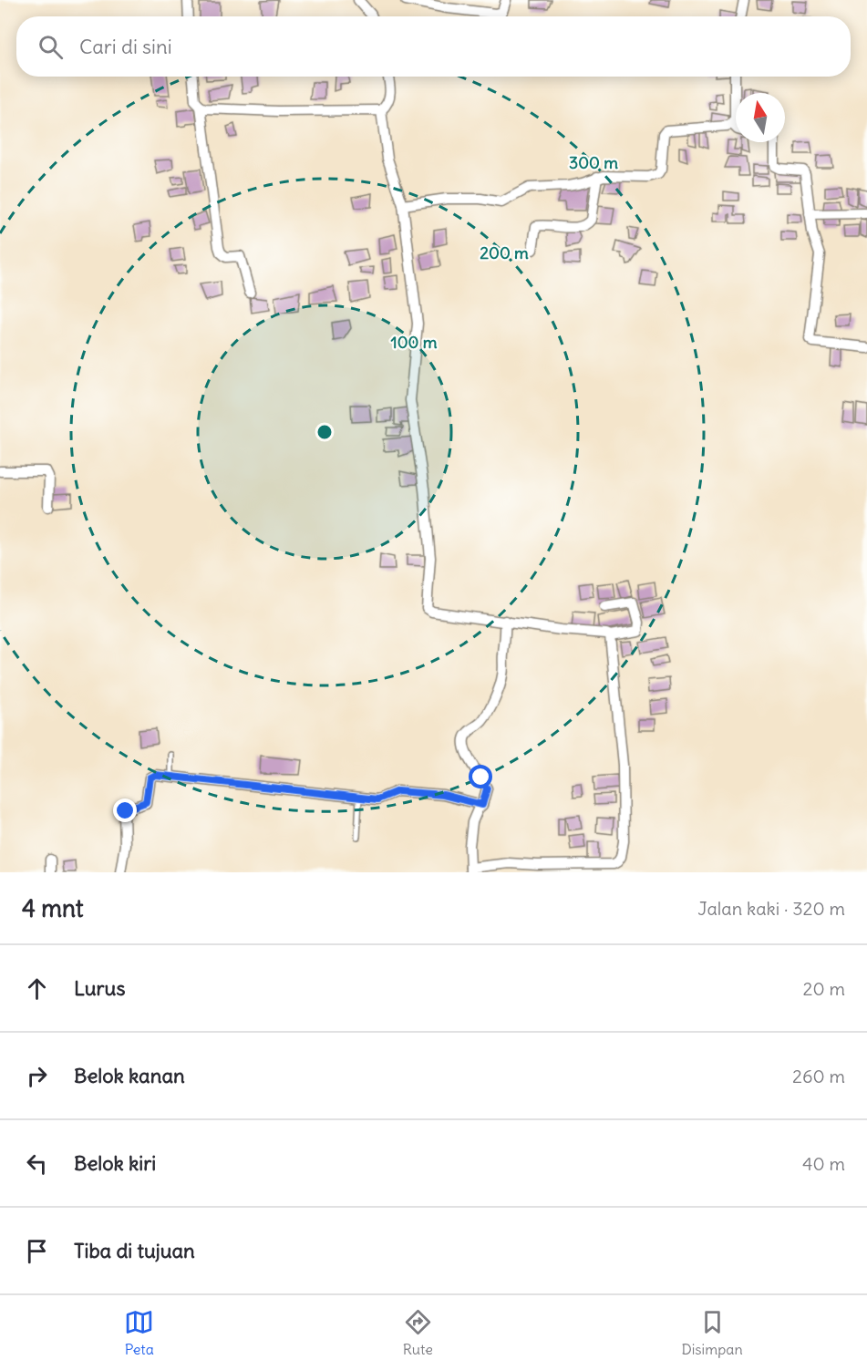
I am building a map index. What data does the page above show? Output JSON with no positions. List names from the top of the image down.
{
  "north": "top",
  "page": {
    "search": "Cari di sini",
    "heading": ["4 mnt", "Jalan kaki · 320 m"],
    "list": [
      ["Lurus", "20 m"],
      ["Belok kanan", "260 m"],
      ["Belok kiri", "40 m"],
      "Tiba di tujuan"
    ],
    "nav": ["Peta", "Rute", "Disimpan"]
  },
  "rings": ["300 m", "200 m", "100 m"]
}
